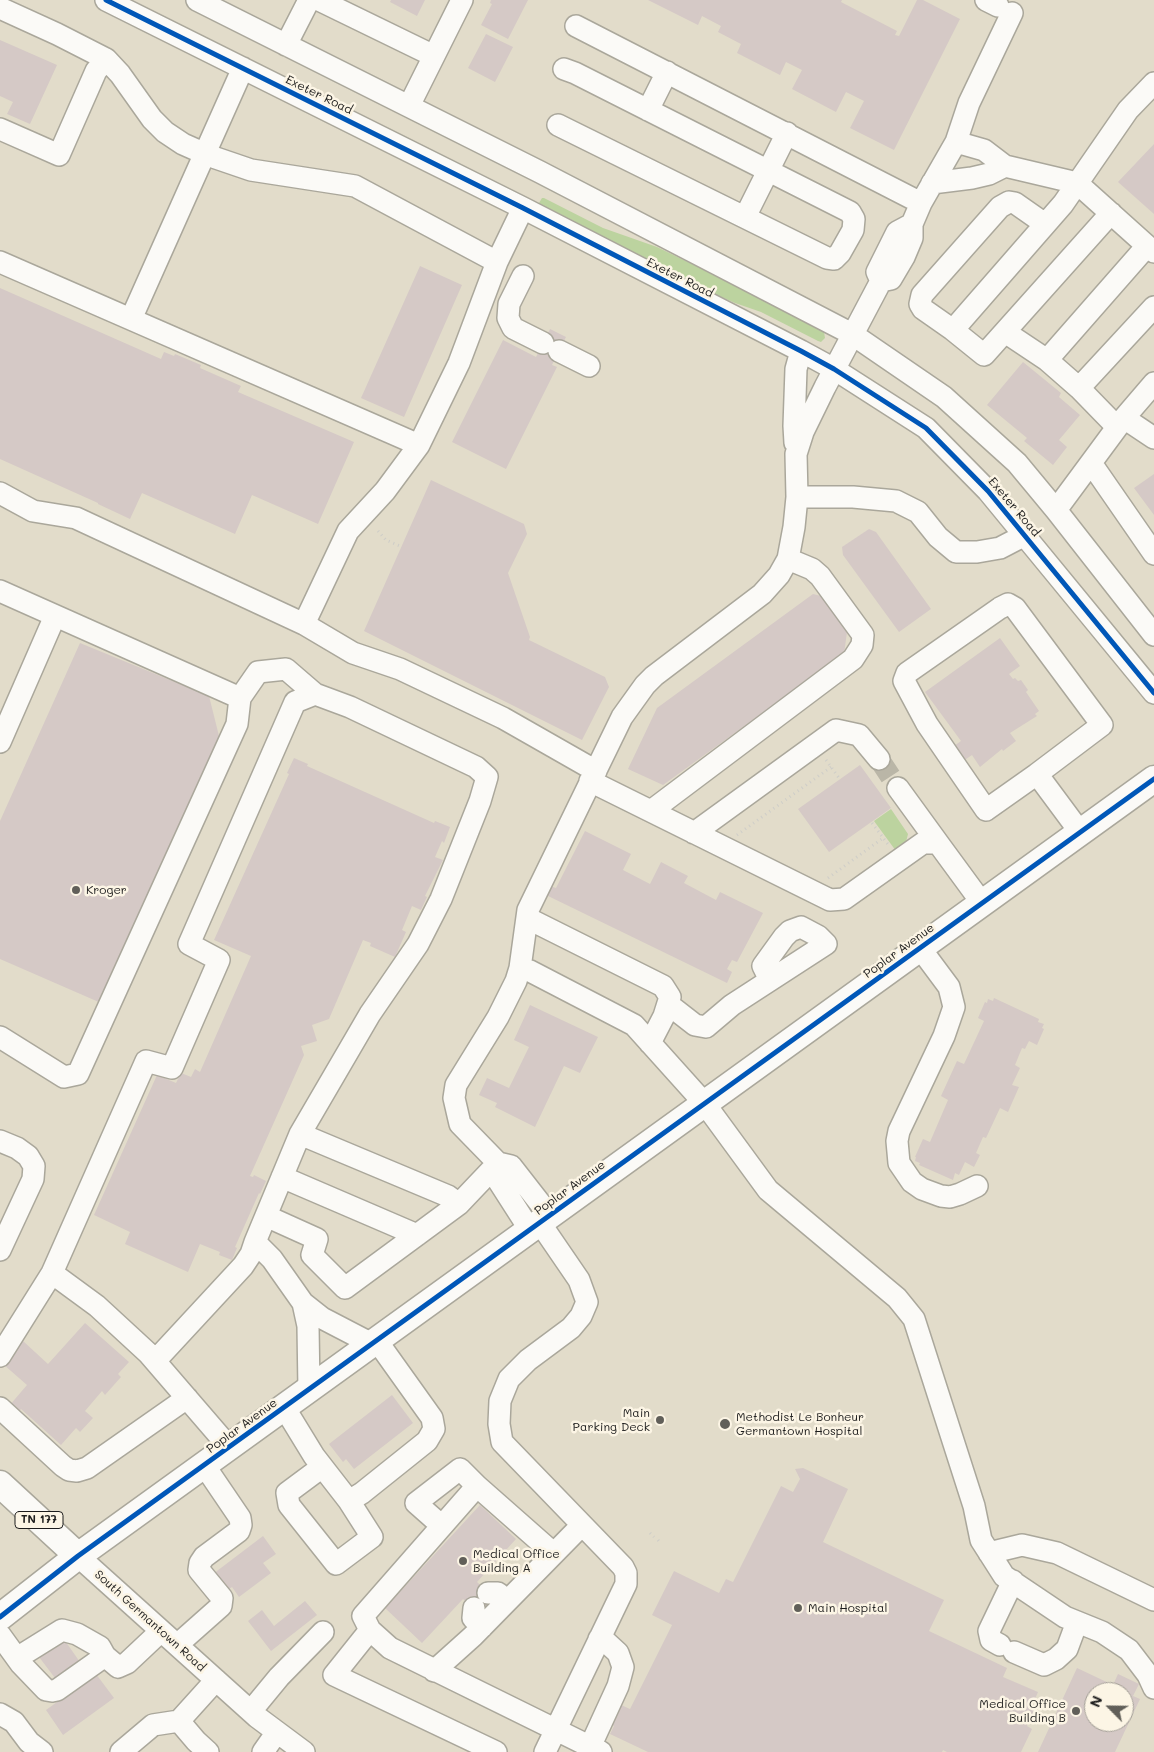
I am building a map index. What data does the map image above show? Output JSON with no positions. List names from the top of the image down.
{
  "streets": {
    "main road": ["Poplar Avenue", "TN 177", "South Germantown Road"],
    "street": ["Exeter Road"]
  },
  "crossings": [
    ["Poplar Avenue", "South Germantown Road"]
  ],
  "places": [
    "Kroger",
    "Main Parking Deck",
    "Methodist Le Bonheur Germantown Hospital",
    "Medical Office Building A",
    "Main Hospital",
    "Medical Office Building B"
  ],
  "north": "top left"
}
